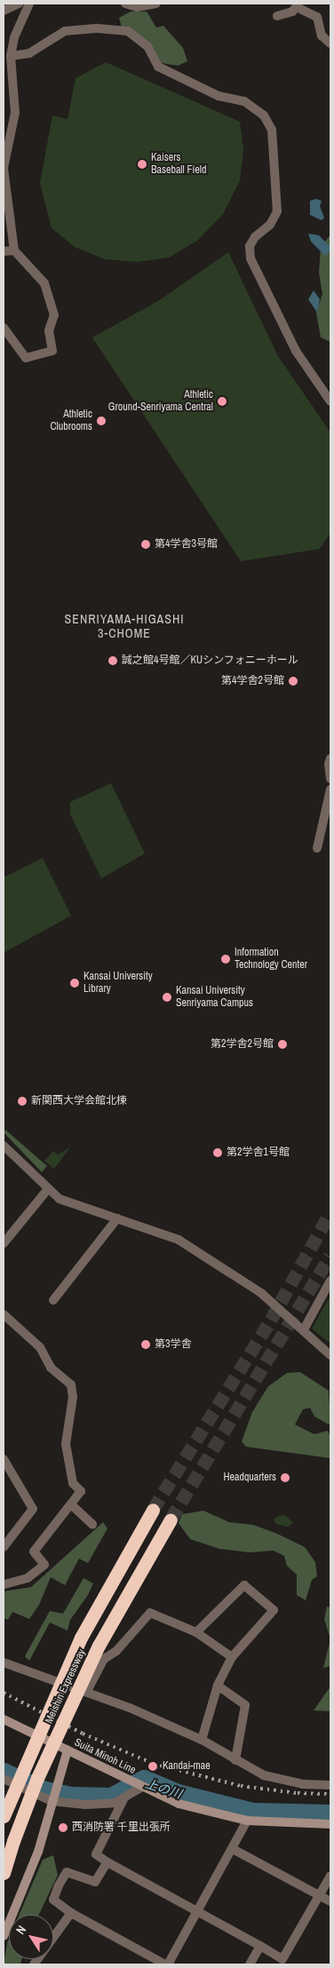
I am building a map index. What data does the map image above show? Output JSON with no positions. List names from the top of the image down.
{
  "streets": {
    "highway": ["Meishin Expressway"],
    "main road": ["Suita Minoh Line"]
  },
  "districts": ["SENRIYAMA-HIGASHI 3-CHOME"],
  "water": ["上の川"],
  "places": [
    "Kaisers Baseball Field",
    "Athletic Ground-Senriyama Central",
    "Athletic Clubrooms",
    "第4学舎3号館",
    "誠之館4号館／KUシンフォニーホール",
    "第4学舎2号館",
    "Information Technology Center",
    "Kansai University Library",
    "Kansai University Senriyama Campus",
    "第2学舎2号館",
    "新関西大学会館北棟",
    "第2学舎1号館",
    "第3学舎",
    "Headquarters",
    "Kandai-mae",
    "西消防署 千里出張所"
  ],
  "north": "top left"
}
